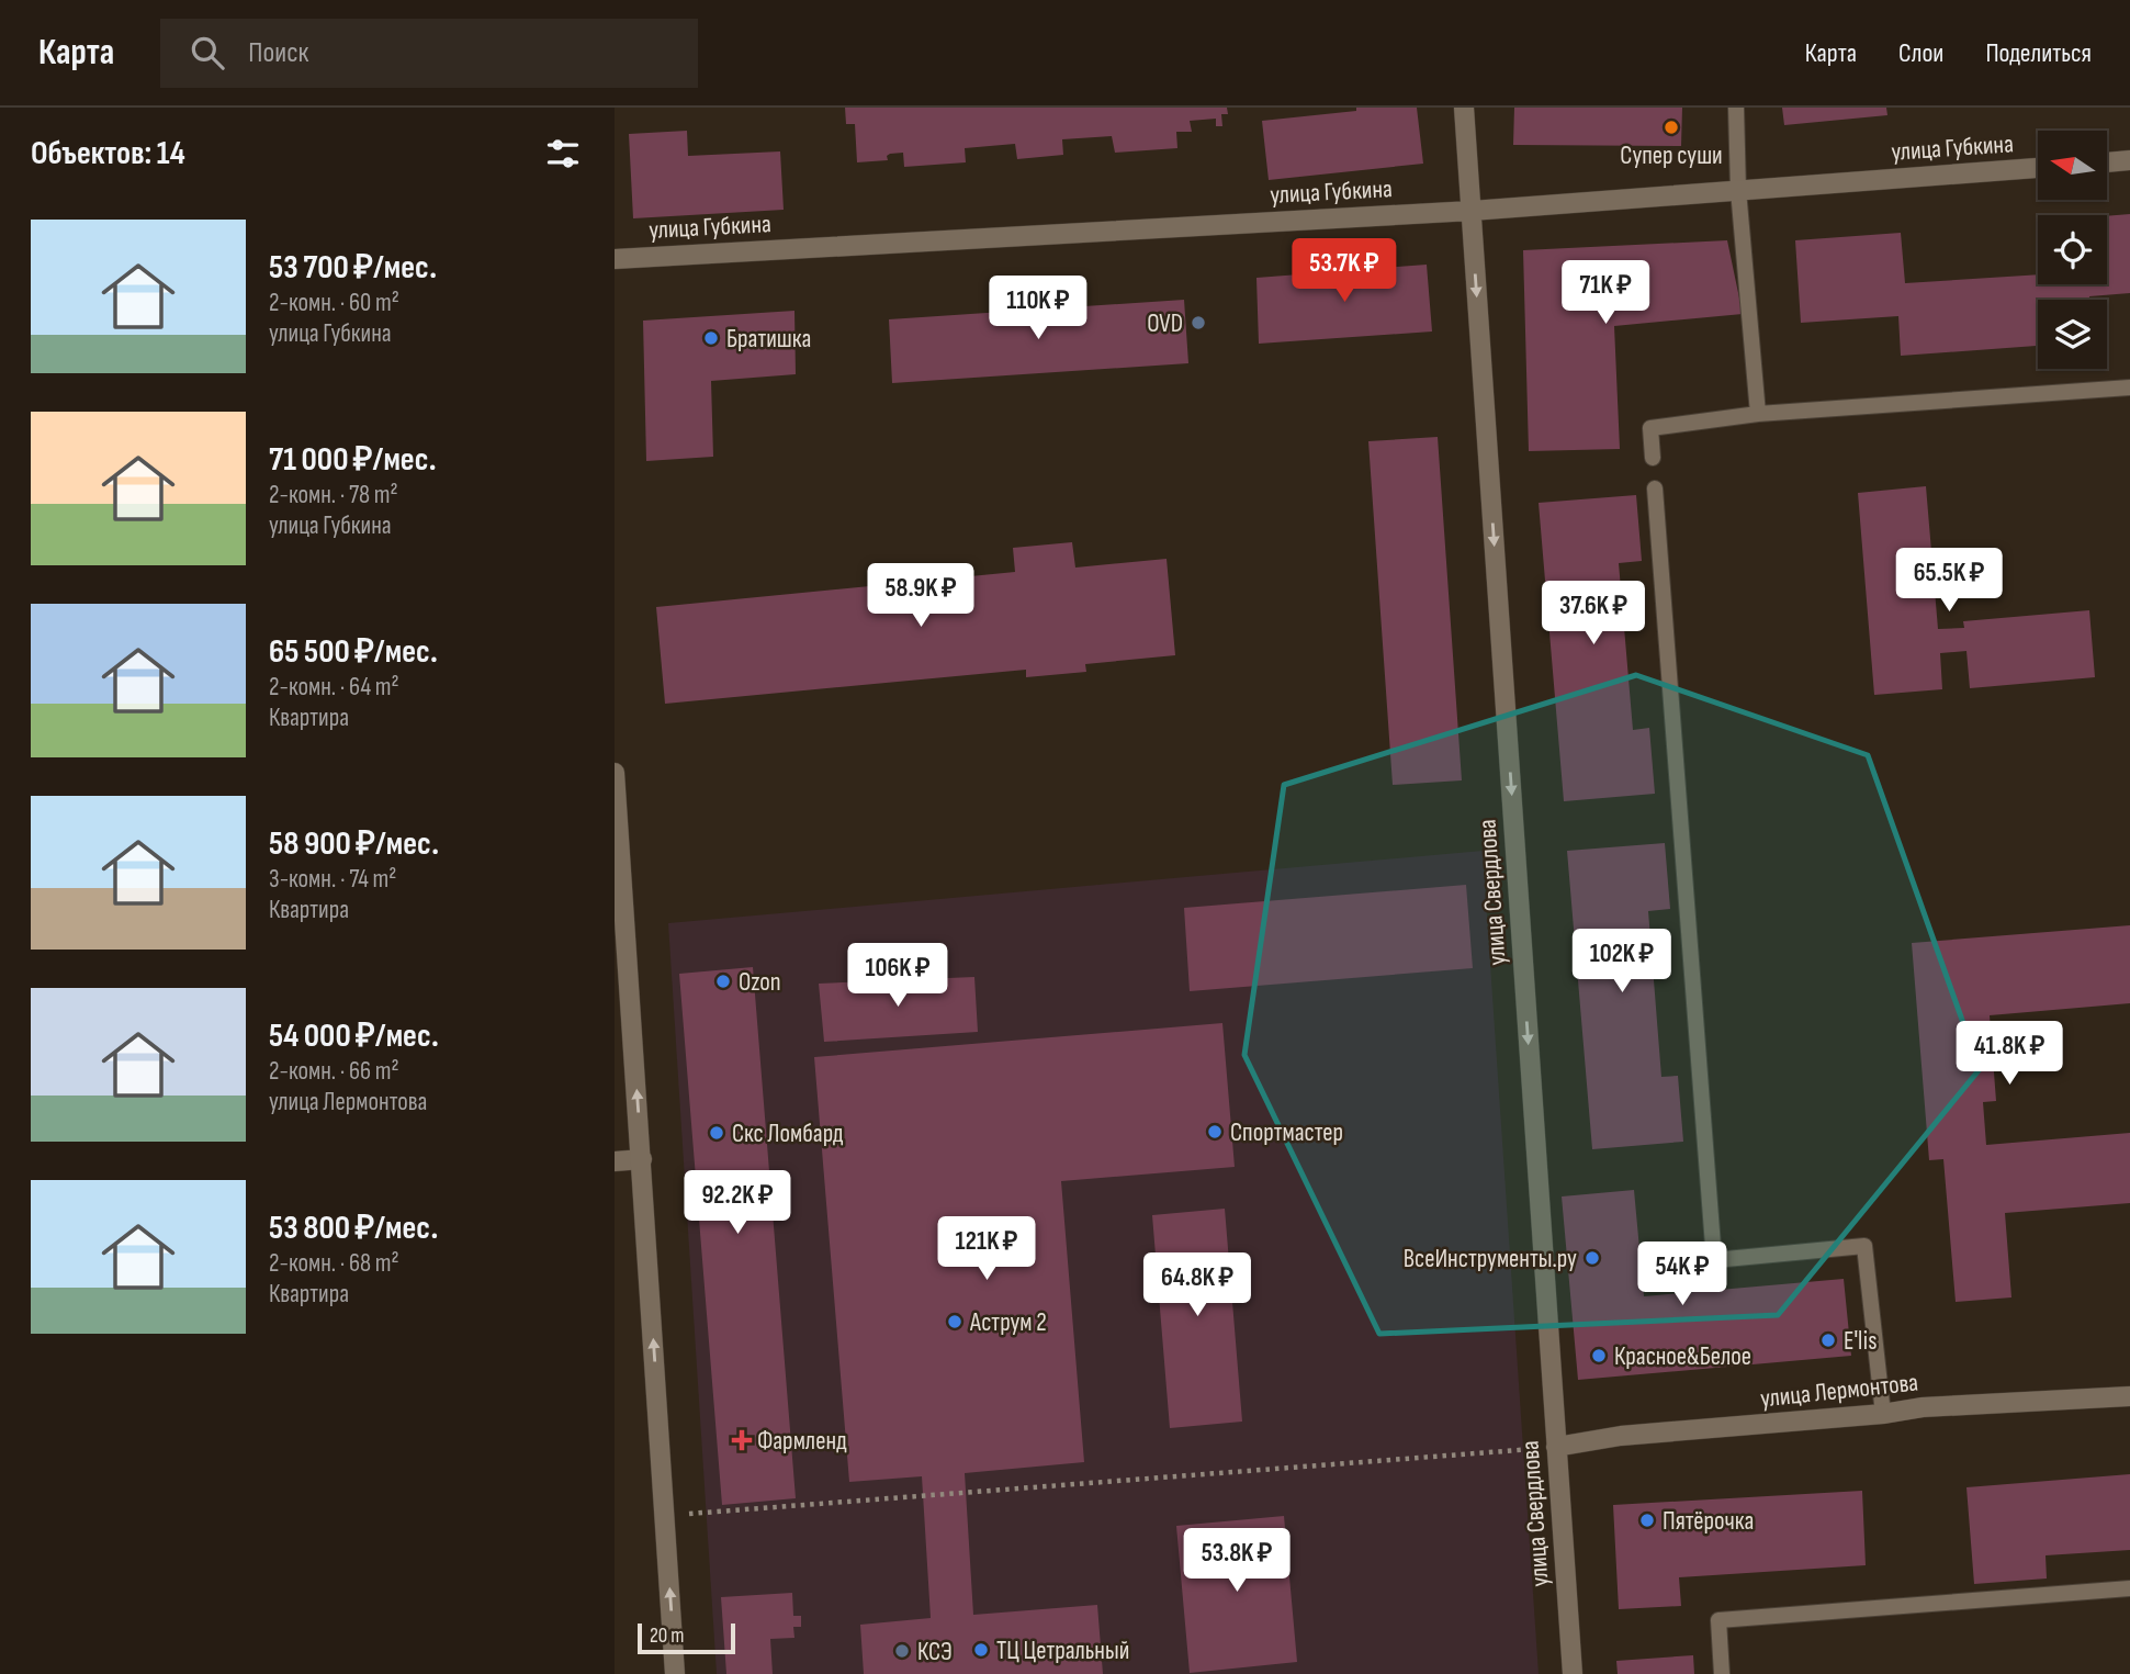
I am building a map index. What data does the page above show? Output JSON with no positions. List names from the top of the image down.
{
  "streets": {
    "street": ["улица Губкина", "улица Свердлова", "улица Лермонтова"]
  },
  "crossings": [
    ["улица Губкина", "улица Свердлова"],
    ["улица Свердлова", "улица Лермонтова"]
  ],
  "one_way": ["улица Свердлова"],
  "places": {
    "other": [
      "Супер суши",
      "OVD",
      "Братишка",
      "Ozon",
      "Спортмастер",
      "Скс Ломбард",
      "ВсеИнструменты.ру",
      "Аструм 2",
      "E'lis",
      "Красное&Белое",
      "Пятёрочка",
      "ТЦ Цетральный",
      "КСЭ"
    ],
    "health": ["Фармленд"]
  },
  "scale_bar": "20 m",
  "north": "left",
  "page": {
    "header": "Карта",
    "search": "Поиск",
    "nav": ["Карта", "Слои", "Поделиться"],
    "heading": "Объектов: 14",
    "list": [
      {
        "name": "53 700 ₽/мес.",
        "note": "2-комн. · 60 m² · улица Губкина"
      },
      {
        "name": "71 000 ₽/мес.",
        "note": "2-комн. · 78 m² · улица Губкина"
      },
      {
        "name": "65 500 ₽/мес.",
        "note": "2-комн. · 64 m² · Квартира"
      },
      {
        "name": "58 900 ₽/мес.",
        "note": "3-комн. · 74 m² · Квартира"
      },
      {
        "name": "54 000 ₽/мес.",
        "note": "2-комн. · 66 m² · улица Лермонтова"
      },
      {
        "name": "53 800 ₽/мес.",
        "note": "2-комн. · 68 m² · Квартира"
      }
    ],
    "price": [
      "53.7K ₽",
      "71K ₽",
      "110K ₽",
      "65.5K ₽",
      "58.9K ₽",
      "37.6K ₽",
      "102K ₽",
      "106K ₽",
      "41.8K ₽",
      "92.2K ₽",
      "121K ₽",
      "54K ₽",
      "64.8K ₽",
      "53.8K ₽"
    ],
    "scale": "20 m"
  }
}
